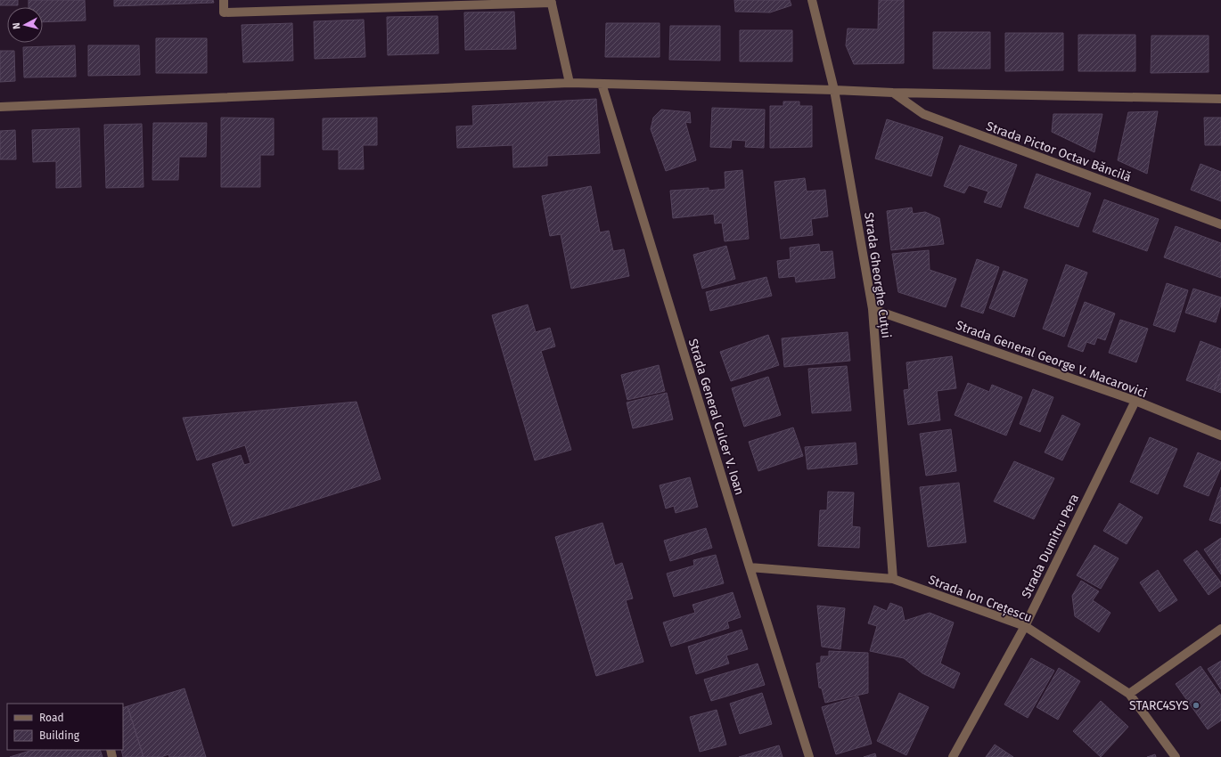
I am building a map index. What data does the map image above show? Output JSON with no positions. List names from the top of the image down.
{
  "streets": {
    "street": [
      "Strada Pictor Octav Băncilă",
      "Strada Gheorghe Cuțui",
      "Strada General George V. Macarovici",
      "Strada General Culcer V. Ioan",
      "Strada Dumitru Pera",
      "Strada Ion Crețescu"
    ]
  },
  "crossings": [
    ["Strada Gheorghe Cuțui", "Strada General George V. Macarovici"],
    ["Strada Gheorghe Cuțui", "Strada Ion Crețescu"],
    ["Strada General George V. Macarovici", "Strada Dumitru Pera"],
    ["Strada General Culcer V. Ioan", "Strada Ion Crețescu"],
    ["Strada Dumitru Pera", "Strada Ion Crețescu"]
  ],
  "places": ["STARC4SYS"],
  "legend": ["Road", "Building"],
  "north": "left"
}
